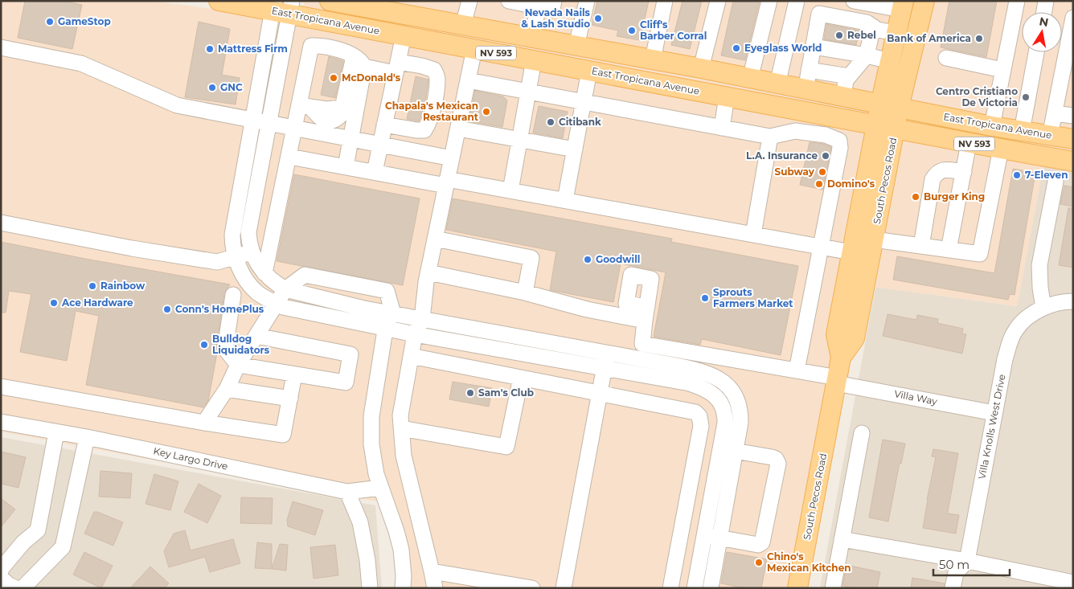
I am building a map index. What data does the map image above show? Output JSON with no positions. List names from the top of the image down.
{
  "streets": {
    "main road": ["East Tropicana Avenue", "NV 593", "South Pecos Road"],
    "street": ["Villa Way", "Villa Knolls West Drive", "Key Largo Drive"]
  },
  "crossings": [
    ["East Tropicana Avenue", "South Pecos Road"],
    ["South Pecos Road", "Villa Way"],
    ["Villa Way", "Villa Knolls West Drive"]
  ],
  "places": [
    "Nevada Nails & Lash Studio",
    "GameStop",
    "Cliff's Barber Corral",
    "Rebel",
    "Bank of America",
    "Eyeglass World",
    "Mattress Firm",
    "McDonald's",
    "GNC",
    "Centro Cristiano De Victoria",
    "Chapala's Mexican Restaurant",
    "Citibank",
    "L.A. Insurance",
    "Subway",
    "7-Eleven",
    "Domino's",
    "Burger King",
    "Goodwill",
    "Rainbow",
    "Sprouts Farmers Market",
    "Ace Hardware",
    "Conn's HomePlus",
    "Bulldog Liquidators",
    "Sam's Club",
    "Chino's Mexican Kitchen"
  ],
  "scale_bar": "50 m",
  "north": "top"
}
